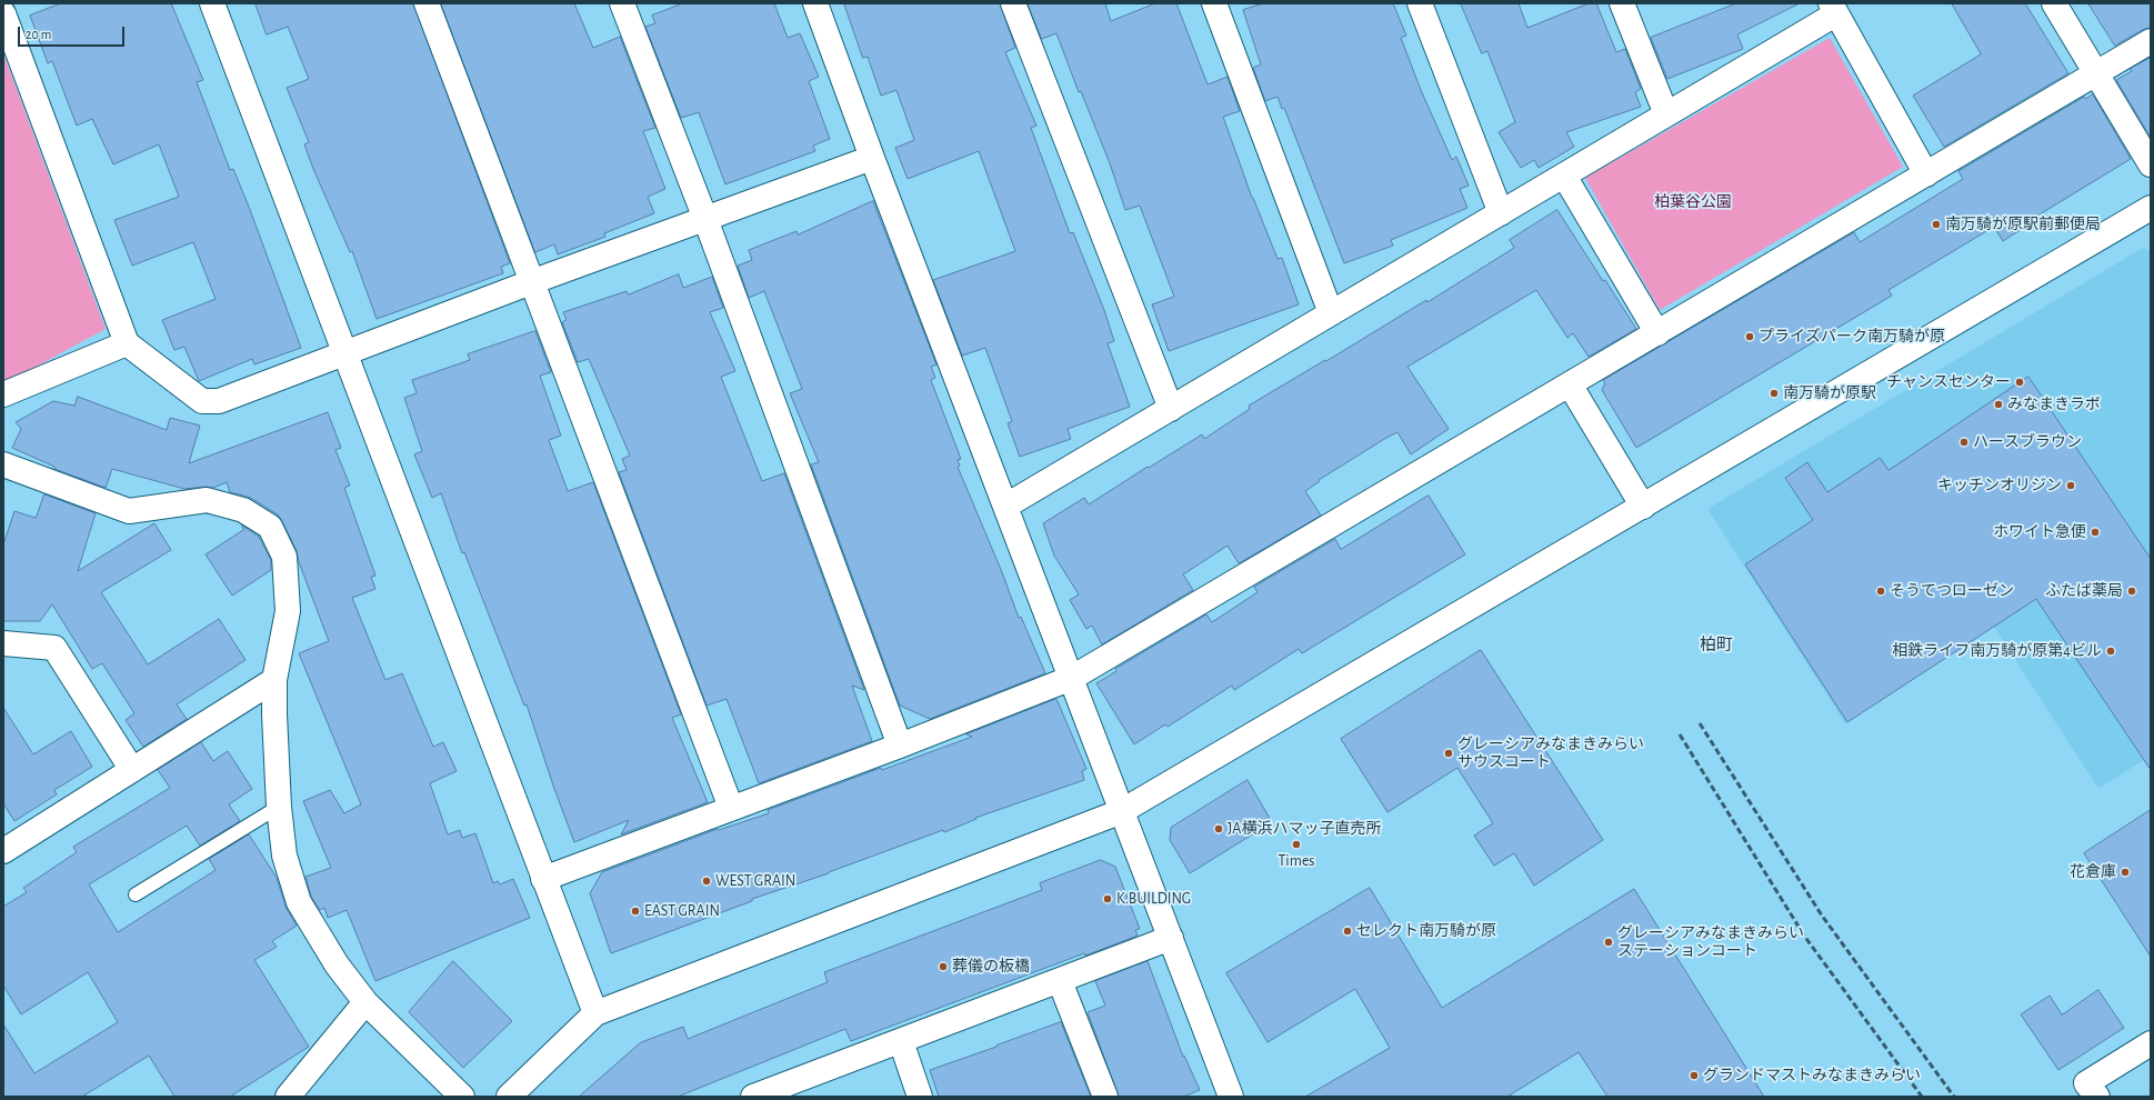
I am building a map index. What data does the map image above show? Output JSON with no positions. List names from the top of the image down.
{
  "districts": ["柏町"],
  "parks": ["柏葉谷公園"],
  "places": [
    "南万騎が原駅前郵便局",
    "プライズパーク南万騎が原",
    "チャンスセンター",
    "南万騎が原駅",
    "みなまきラボ",
    "ハースブラウン",
    "キッチンオリジン",
    "ホワイト急便",
    "そうてつローゼン",
    "ふたば薬局",
    "相鉄ライフ南万騎が原第4ビル",
    "グレーシアみなまきみらい サウスコート",
    "JA横浜ハマッ子直売所",
    "Times",
    "花倉庫",
    "WEST GRAIN",
    "K.BUILDING",
    "EAST GRAIN",
    "セレクト南万騎が原",
    "グレーシアみなまきみらい ステーションコート",
    "葬儀の板橋",
    "グランドマストみなまきみらい"
  ],
  "scale_bar": "20 m"
}
